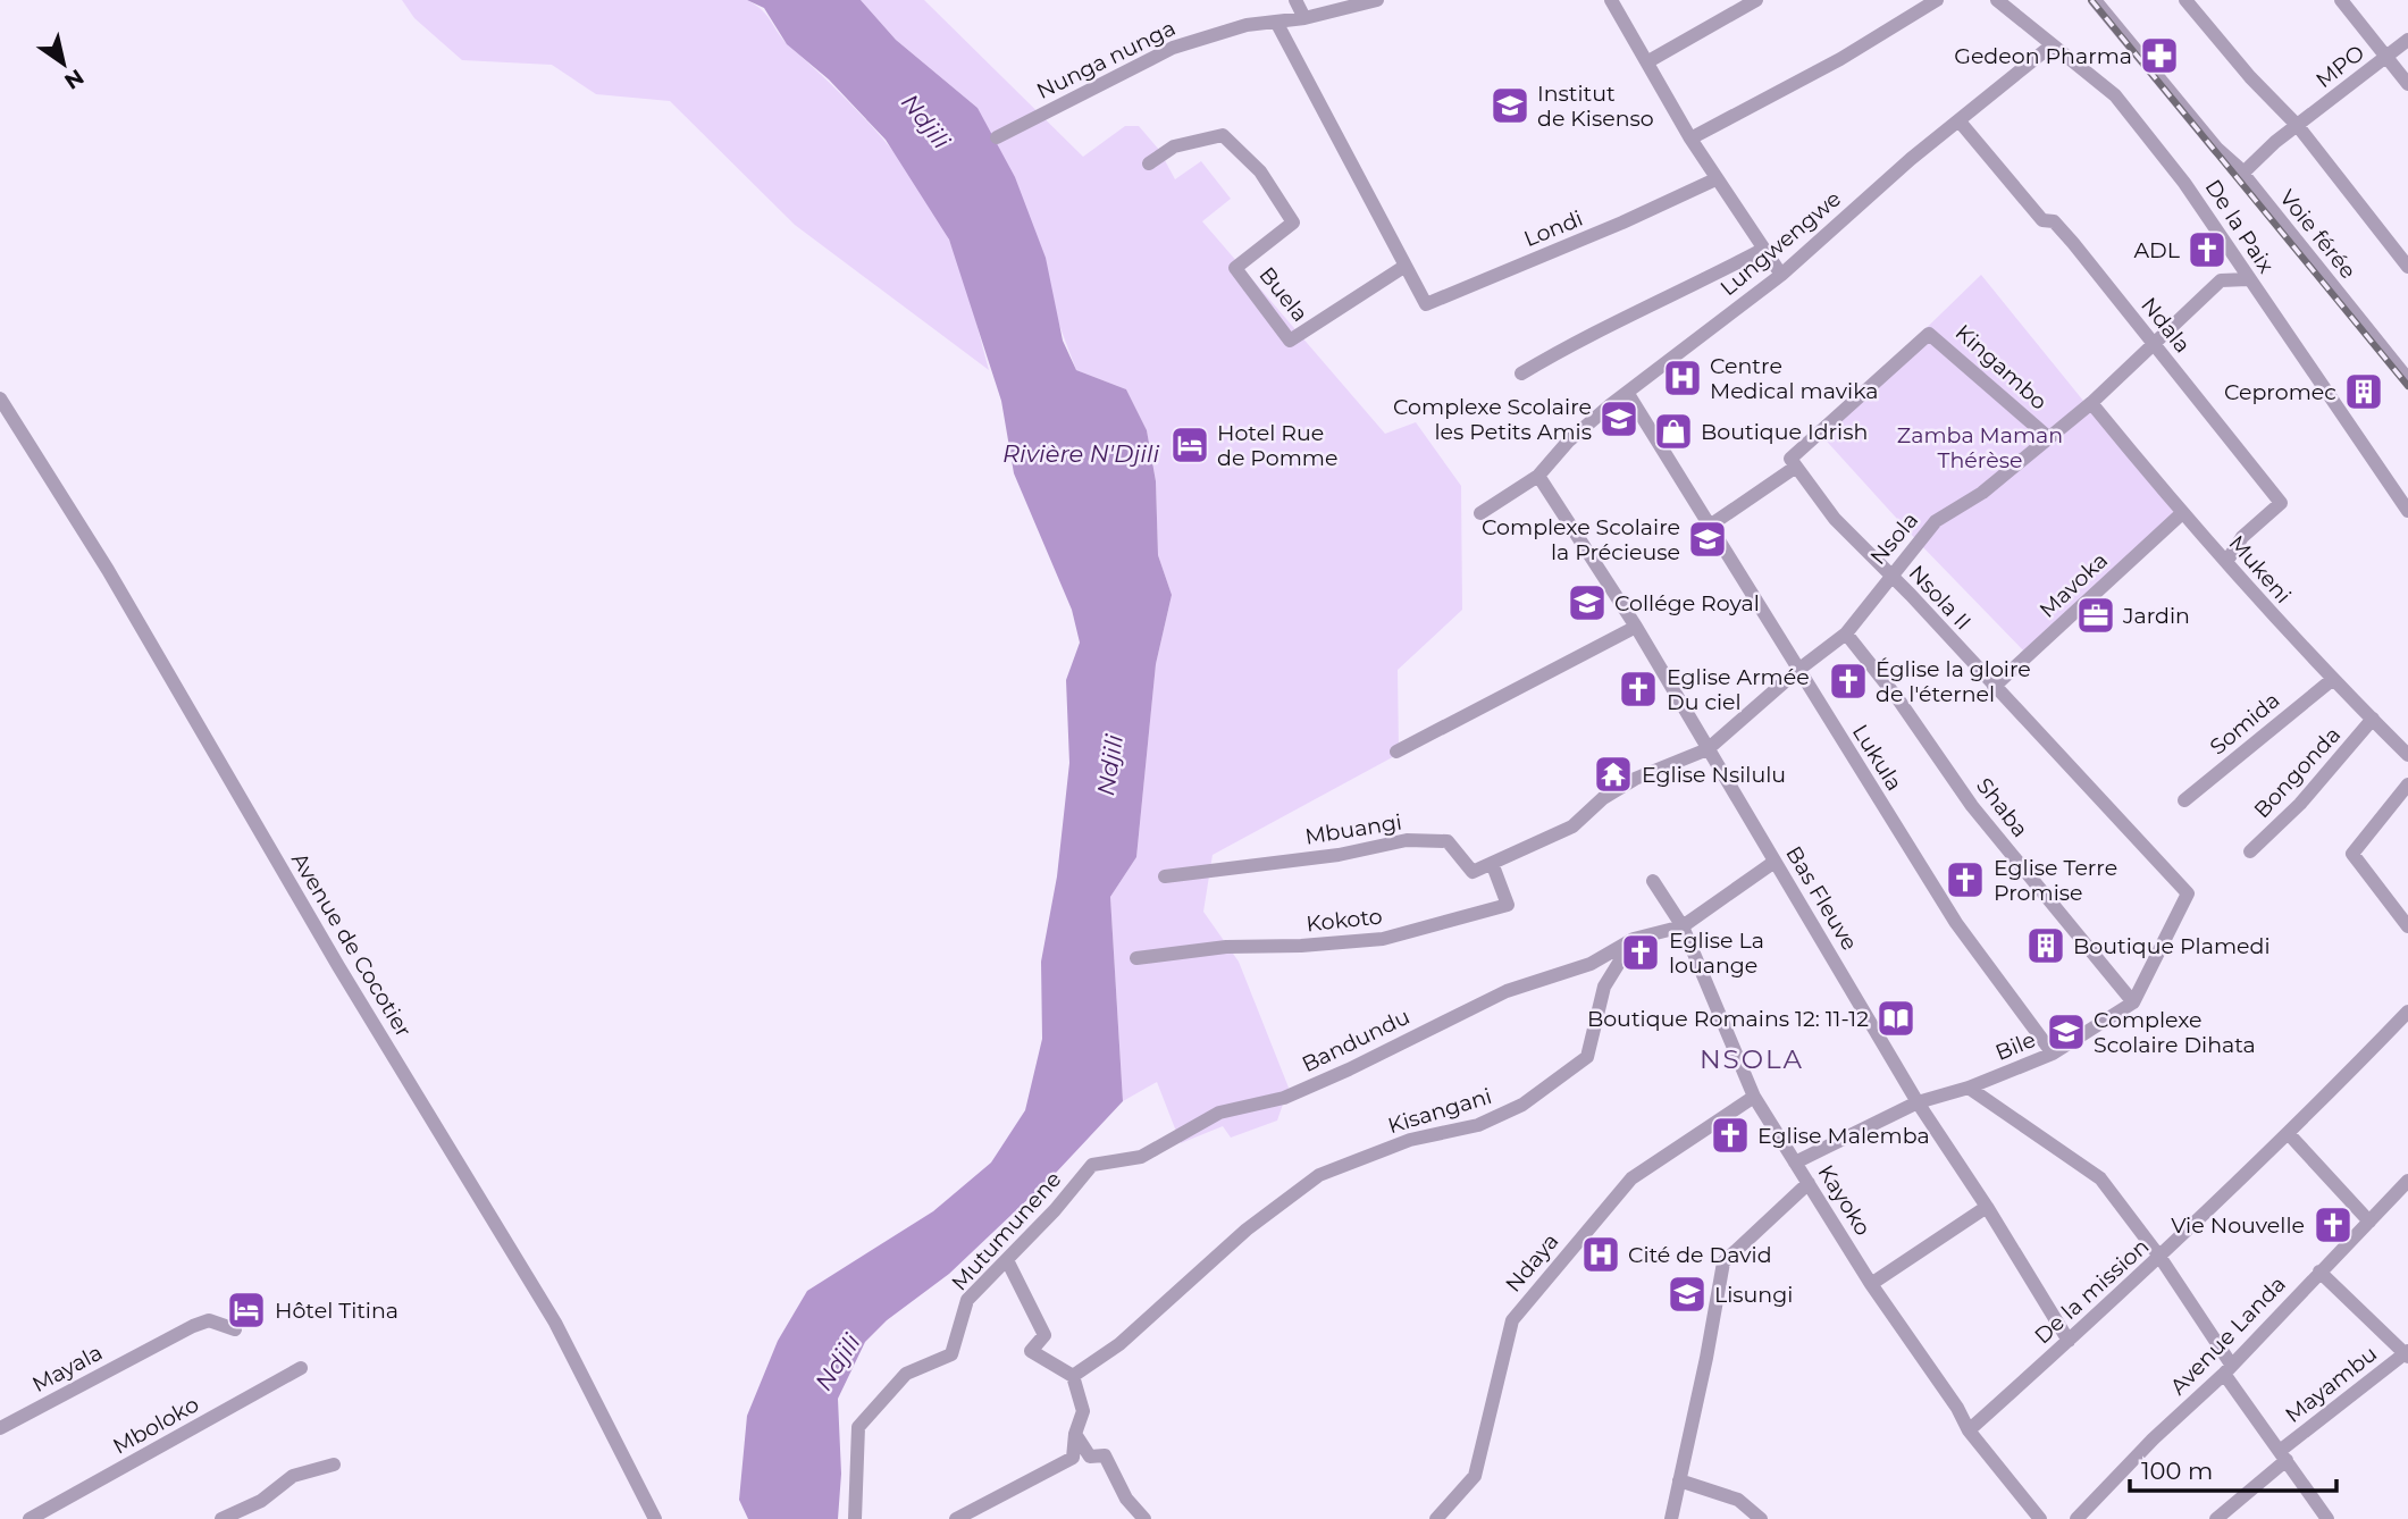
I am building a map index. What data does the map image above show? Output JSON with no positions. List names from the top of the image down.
{
  "streets": {
    "street": [
      "Nunga nunga",
      "MPO",
      "De la Paix",
      "Londi",
      "Voie férée",
      "Lungwengwe",
      "Buela",
      "Ndala",
      "Kingambo",
      "Nsola",
      "Mukeni",
      "Mavoka",
      "Nsola II",
      "Somida",
      "Lukula",
      "Bongonda",
      "Shaba",
      "Mbuangi",
      "Bas Fleuve",
      "Kokoto",
      "Avenue de Cocotier",
      "Bandundu",
      "Bile",
      "Kisangani",
      "Kayoko",
      "Mutumunene",
      "Ndaya",
      "De la mission",
      "Avenue Landa",
      "Mayala",
      "Mayambu",
      "Mboloko"
    ]
  },
  "crossings": [
    ["De la Paix", "Lungwengwe"],
    ["De la Paix", "Nsola"],
    ["Londi", "Buela"],
    ["Lungwengwe", "Ndala"],
    ["Lungwengwe", "Lukula"],
    ["Lungwengwe", "Bas Fleuve"],
    ["Ndala", "Nsola"],
    ["Ndala", "Mukeni"],
    ["Kingambo", "Nsola"],
    ["Kingambo", "Nsola II"],
    ["Nsola", "Mukeni"],
    ["Nsola", "Nsola II"],
    ["Nsola", "Lukula"],
    ["Nsola", "Shaba"],
    ["Nsola", "Mbuangi"],
    ["Nsola", "Bas Fleuve"],
    ["Nsola", "Kokoto"],
    ["Mukeni", "Mavoka"],
    ["Mukeni", "Somida"],
    ["Mukeni", "Bongonda"],
    ["Mavoka", "Nsola II"],
    ["Nsola II", "Shaba"],
    ["Nsola II", "Bile"],
    ["Lukula", "Bile"],
    ["Shaba", "Bile"],
    ["Mbuangi", "Kokoto"],
    ["Bas Fleuve", "Bile"],
    ["Bas Fleuve", "De la mission"],
    ["Bandundu", "Kisangani"],
    ["Bandundu", "Mutumunene"],
    ["Bile", "Kayoko"],
    ["Kayoko", "Ndaya"],
    ["Kayoko", "De la mission"]
  ],
  "districts": ["NSOLA"],
  "water": ["Ndjili", "Rivière N'Djili"],
  "parks": ["Zamba Maman Thérèse"],
  "places": {
    "pharmacy": ["Gedeon Pharma"],
    "school or university": [
      "Institut de Kisenso",
      "Complexe Scolaire les Petits Amis",
      "Complexe Scolaire la Précieuse",
      "Collége Royal",
      "Complexe Scolaire Dihata",
      "Lisungi"
    ],
    "church": [
      "ADL",
      "Église la gloire de l'éternel",
      "Eglise Armée Du ciel",
      "Eglise Terre Promise",
      "Eglise La louange",
      "Eglise Malemba",
      "Vie Nouvelle"
    ],
    "hospital": ["Centre Medical mavika", "Cité de David"],
    "building": ["Cepromec", "Boutique Plamedi"],
    "shop": ["Boutique Idrish"],
    "hotel": ["Hotel Rue de Pomme", "Hôtel Titina"],
    "office": ["Jardin"],
    "temple": ["Eglise Nsilulu"],
    "library": ["Boutique Romains 12: 11-12"]
  },
  "scale_bar": "100 m",
  "north": "bottom right"
}
